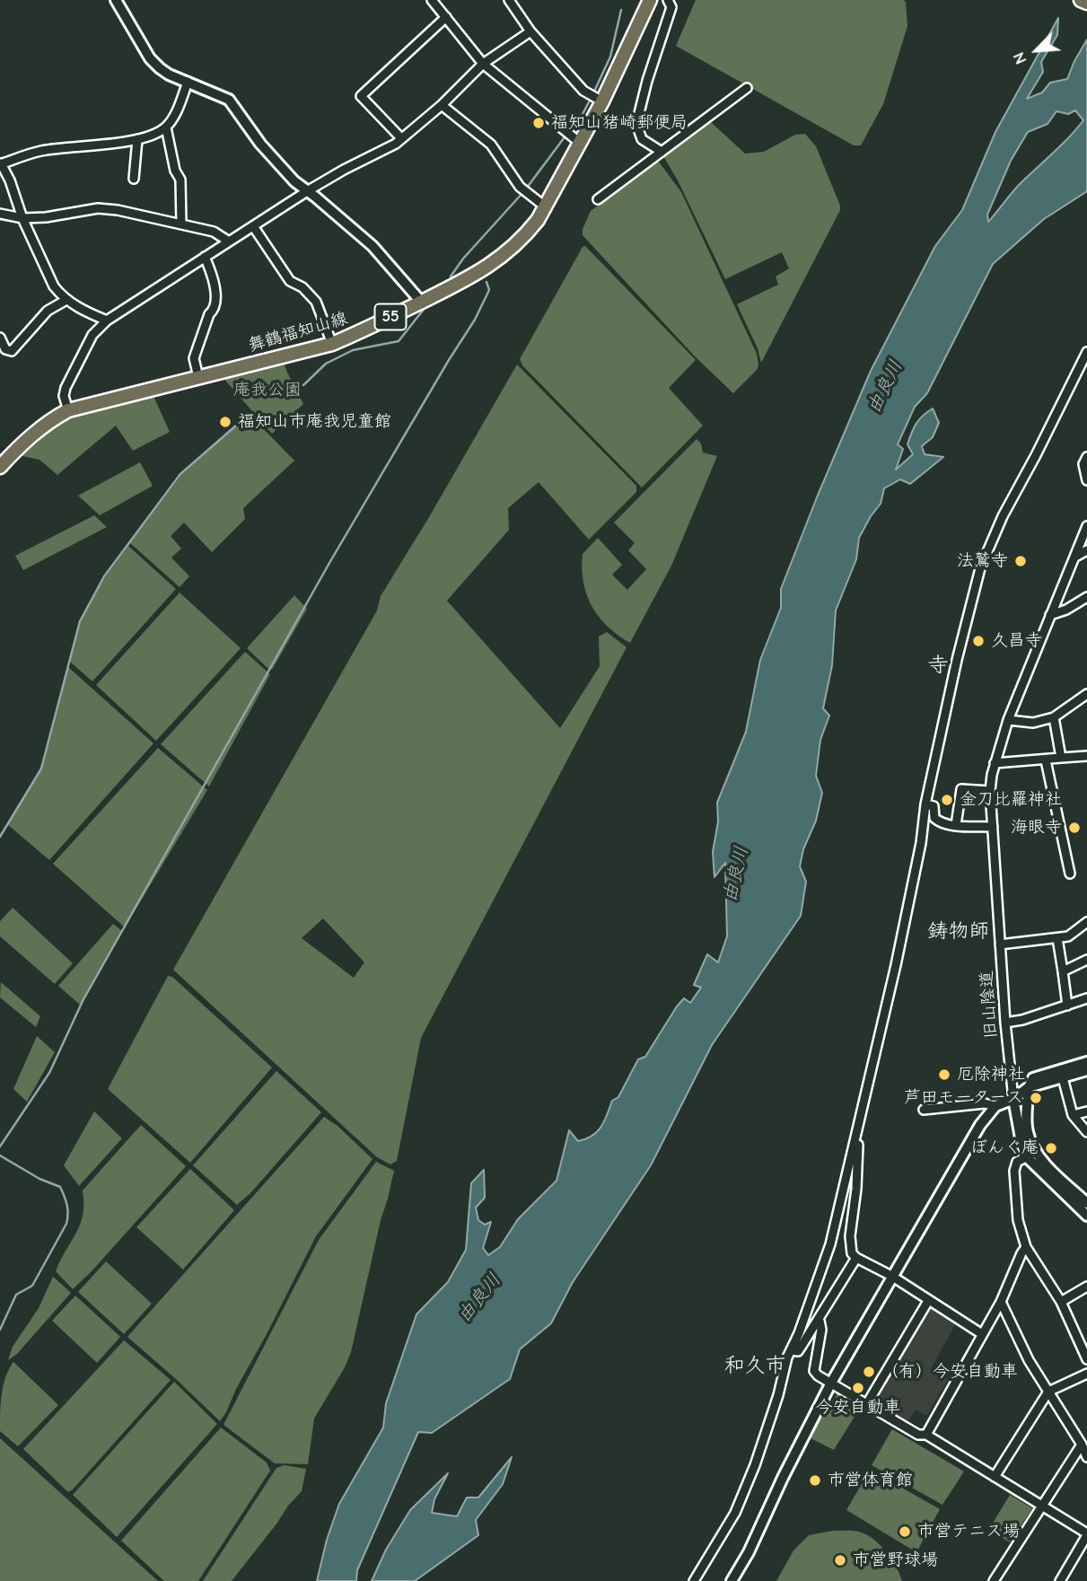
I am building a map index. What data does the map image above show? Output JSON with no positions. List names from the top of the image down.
{
  "streets": {
    "main road": ["55", "舞鶴福知山線"],
    "street": ["旧山陰道"]
  },
  "districts": ["寺", "鋳物師", "和久市"],
  "water": ["由良川"],
  "parks": ["庵我公園"],
  "places": [
    "福知山猪崎郵便局",
    "福知山市庵我児童館",
    "法鷲寺",
    "久昌寺",
    "金刀比羅神社",
    "海眼寺",
    "厄除神社",
    "芦田モータース",
    "ぼんぐ庵",
    "（有）今安自動車",
    "今安自動車",
    "市営体育館",
    "市営テニス場",
    "市営野球場"
  ],
  "north": "bottom left"
}
